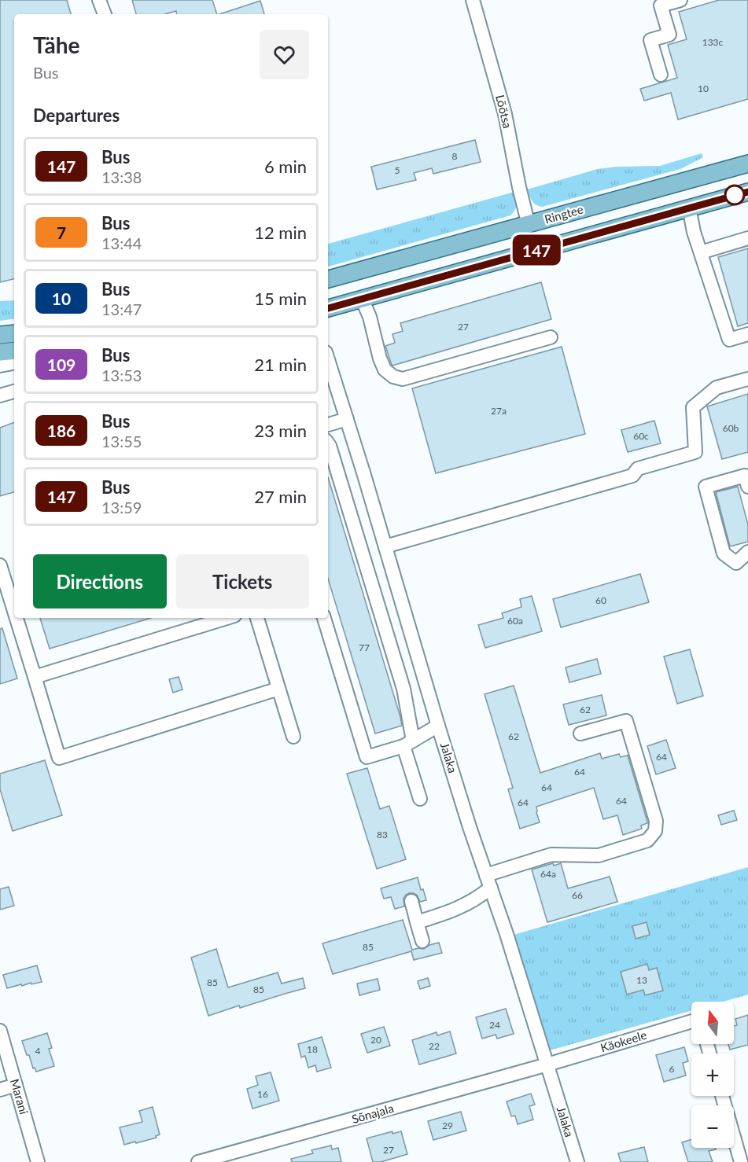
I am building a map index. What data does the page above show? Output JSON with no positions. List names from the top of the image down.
{
  "streets": {
    "main road": ["Ringtee"],
    "street": [
      "Lõõtsa",
      "Jalaka",
      "Käokeele",
      "Marani",
      "Sõnajala"
    ]
  },
  "crossings": [
    ["Lõõtsa", "Ringtee"],
    ["Jalaka", "Käokeele"],
    ["Jalaka", "Sõnajala"],
    ["Käokeele", "Sõnajala"]
  ],
  "lines": ["bus line 147"],
  "house_numbers": [
    "133c",
    "10",
    "8",
    "5",
    "27",
    "27a",
    "60b",
    "60c",
    "60",
    "60a",
    "77",
    "62",
    "62",
    "64",
    "64",
    "64",
    "64",
    "64",
    "83",
    "64a",
    "66",
    "85",
    "13",
    "85",
    "85",
    "24",
    "20",
    "22",
    "18",
    "4",
    "6",
    "16",
    "29",
    "27"
  ],
  "north": "top",
  "page": {
    "on_map": "147",
    "heading": [
      ["Tähe", "Bus"],
      "Departures"
    ],
    "list": [
      {
        "mark": "147",
        "name": "Bus",
        "note": "13:38",
        "value": "6 min"
      },
      {
        "mark": "7",
        "name": "Bus",
        "note": "13:44",
        "value": "12 min"
      },
      {
        "mark": "10",
        "name": "Bus",
        "note": "13:47",
        "value": "15 min"
      },
      {
        "mark": "109",
        "name": "Bus",
        "note": "13:53",
        "value": "21 min"
      },
      {
        "mark": "186",
        "name": "Bus",
        "note": "13:55",
        "value": "23 min"
      },
      {
        "mark": "147",
        "name": "Bus",
        "note": "13:59",
        "value": "27 min"
      }
    ],
    "buttons": ["Directions", "Tickets"],
    "map_buttons": ["+", "−"]
  }
}
